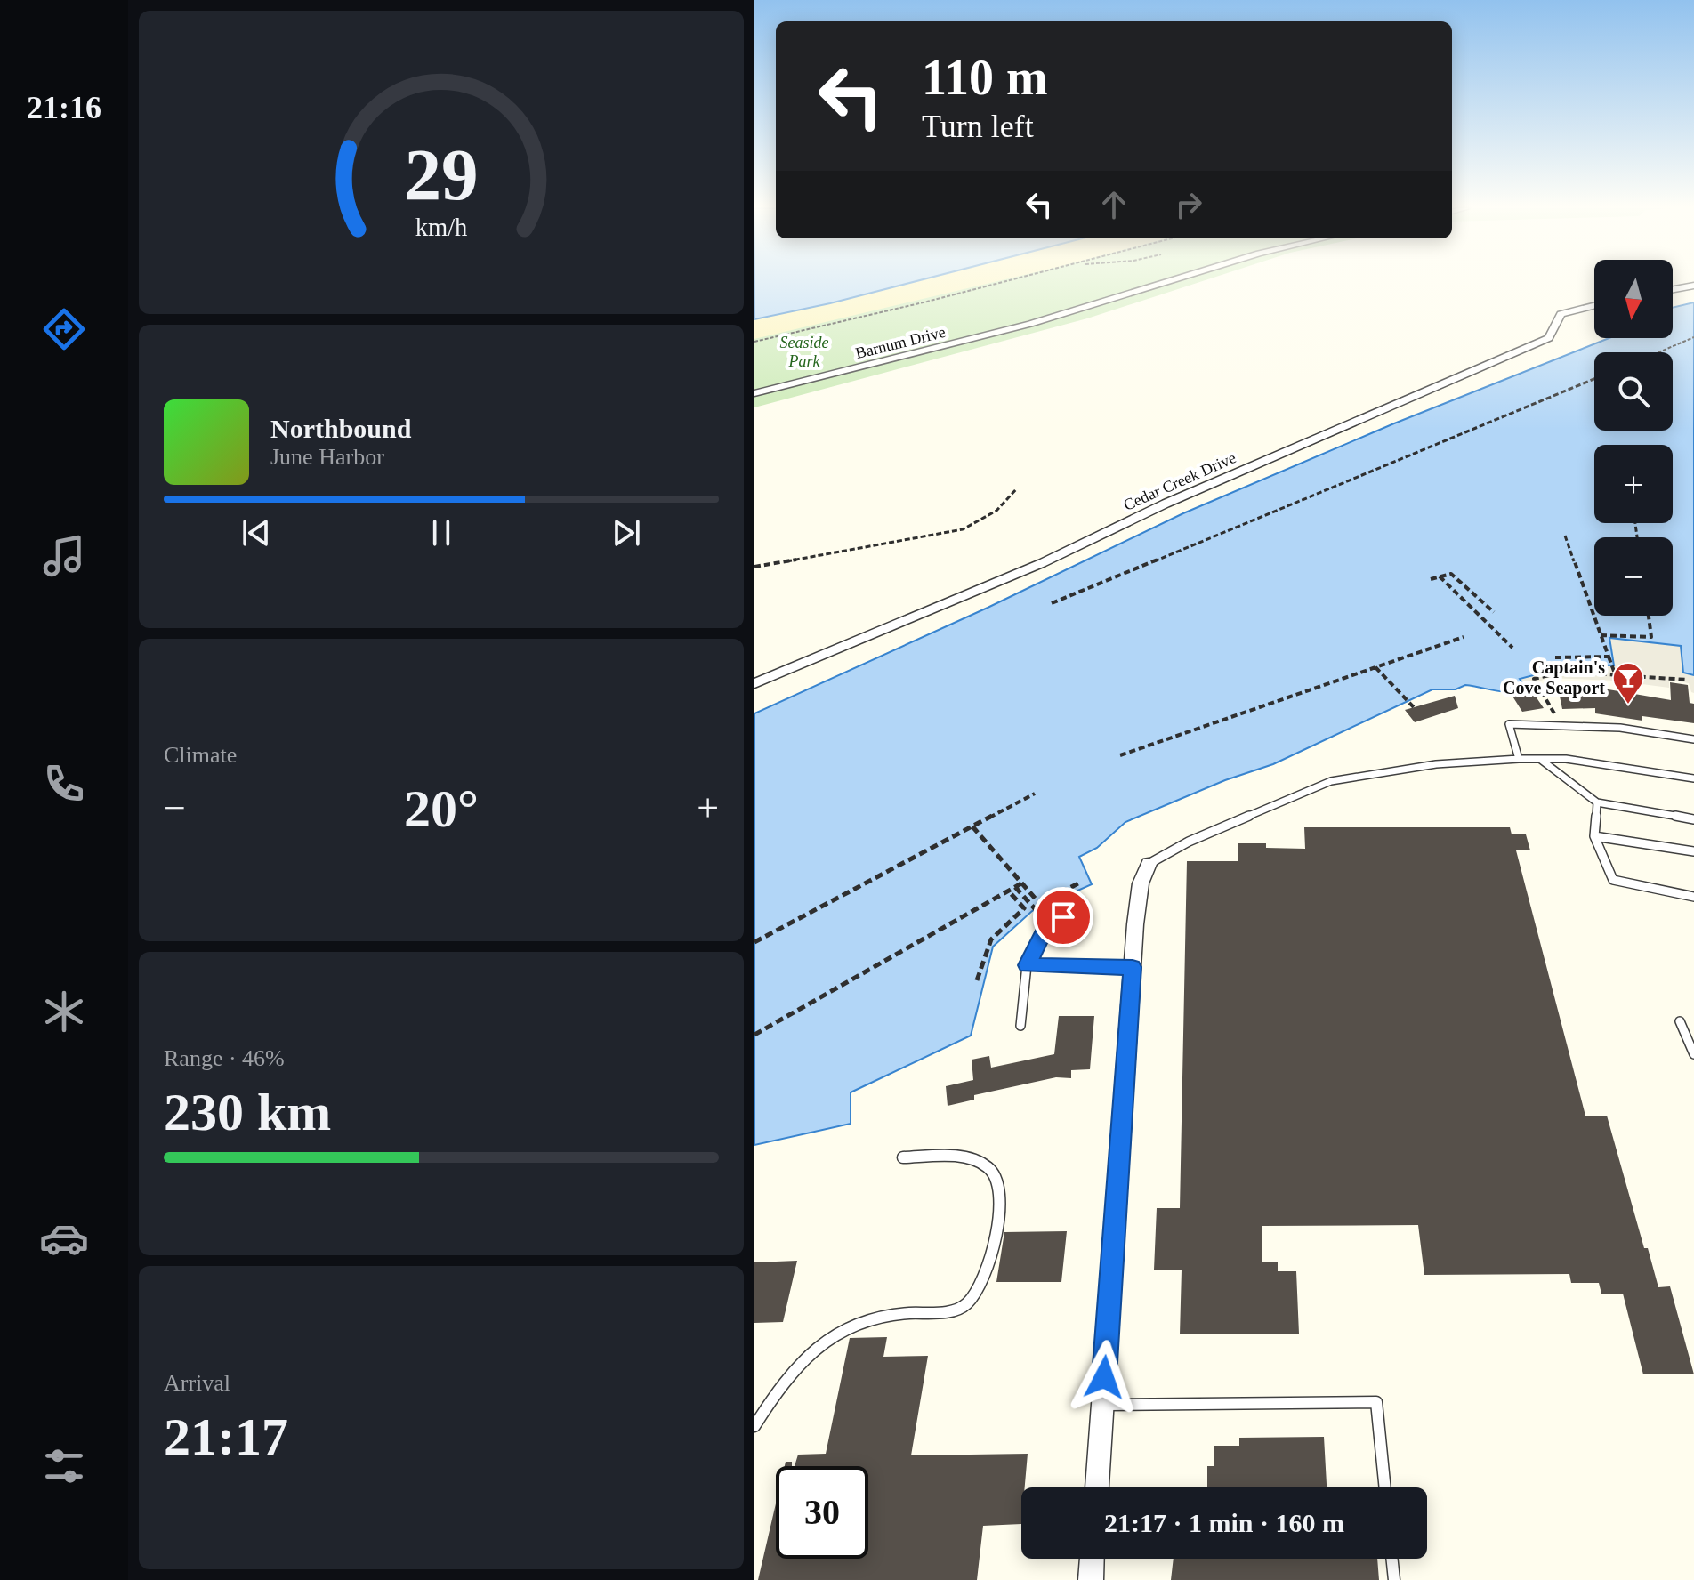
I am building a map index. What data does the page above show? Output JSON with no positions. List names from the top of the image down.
{
  "streets": {
    "street": ["Barnum Drive", "Cedar Creek Drive"]
  },
  "parks": ["Seaside Park"],
  "places": {
    "bar": ["Captain's Cove Seaport"]
  },
  "north": "bottom",
  "page": {
    "tabs": "21:16",
    "turn": ["110 m", "Turn left"],
    "map_buttons": ["+", "−"],
    "song": ["Northbound", "June Harbor"],
    "tile": [
      "Climate",
      ["Range · 46%", "230 km"],
      ["Arrival", "21:17"]
    ],
    "heat": ["−", "20°", "+"],
    "limit": "30",
    "trip": "21:17 · 1 min · 160 m",
    "gauge": ["29", "km/h"]
  }
}
